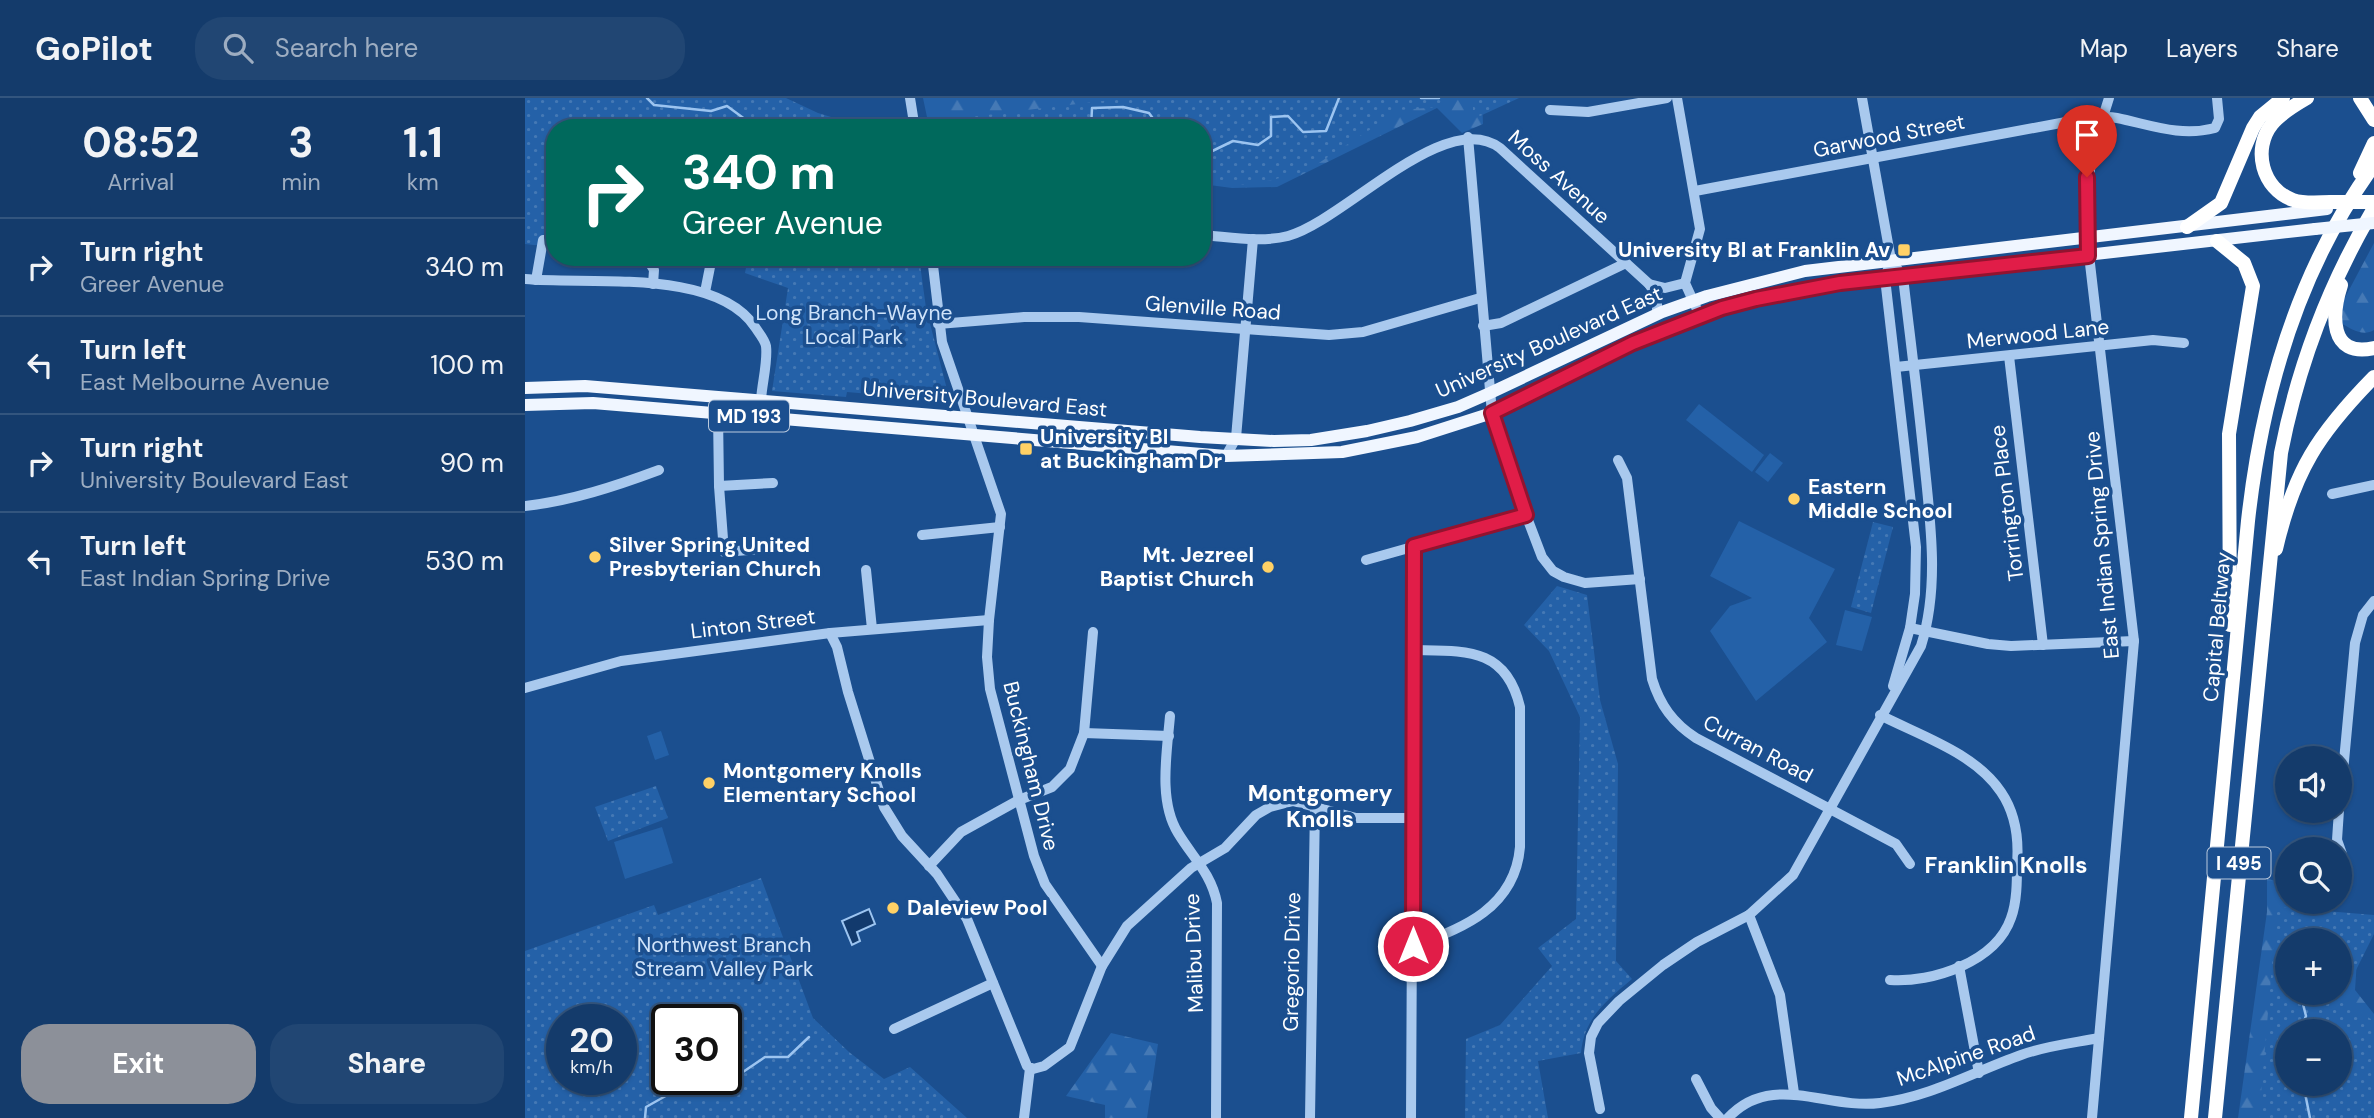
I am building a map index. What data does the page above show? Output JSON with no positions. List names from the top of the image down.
{
  "streets": {
    "highway": ["Capital Beltway", "I 495"],
    "main road": ["University Boulevard East", "MD 193"],
    "street": [
      "Garwood Street",
      "Moss Avenue",
      "Glenville Road",
      "Merwood Lane",
      "Torrington Place",
      "East Indian Spring Drive",
      "Linton Street",
      "Curran Road",
      "Buckingham Drive",
      "Malibu Drive",
      "Gregorio Drive",
      "McAlpine Road"
    ]
  },
  "crossings": [
    ["Garwood Street", "East Indian Spring Drive"],
    ["Glenville Road", "Buckingham Drive"],
    ["Merwood Lane", "Torrington Place"],
    ["Merwood Lane", "East Indian Spring Drive"],
    ["University Boulevard East", "East Indian Spring Drive"],
    ["University Boulevard East", "Capital Beltway"],
    ["University Boulevard East", "Buckingham Drive"],
    ["East Indian Spring Drive", "McAlpine Road"],
    ["Linton Street", "Buckingham Drive"]
  ],
  "districts": ["Montgomery Knolls", "Franklin Knolls"],
  "parks": ["Long Branch-Wayne Local Park", "Northwest Branch Stream Valley Park"],
  "places": {
    "transit": ["University Bl at Franklin Av", "University Bl at Buckingham Dr"],
    "other": [
      "Eastern Middle School",
      "Silver Spring United Presbyterian Church",
      "Mt. Jezreel Baptist Church",
      "Montgomery Knolls Elementary School",
      "Daleview Pool"
    ]
  },
  "page": {
    "header": "GoPilot",
    "search": "Search here",
    "nav": ["Map", "Layers", "Share"],
    "eta": [
      "08:52",
      "Arrival",
      "3",
      "min",
      "1.1",
      "km"
    ],
    "turn": ["340 m", "Greer Avenue"],
    "list": [
      {
        "name": "Turn right",
        "note": "Greer Avenue",
        "value": "340 m"
      },
      {
        "name": "Turn left",
        "note": "East Melbourne Avenue",
        "value": "100 m"
      },
      {
        "name": "Turn right",
        "note": "University Boulevard East",
        "value": "90 m"
      },
      {
        "name": "Turn left",
        "note": "East Indian Spring Drive",
        "value": "530 m"
      }
    ],
    "map_buttons": ["+", "−"],
    "speed": "20 km/h",
    "limit": "30",
    "buttons": ["Exit", "Share"]
  }
}
